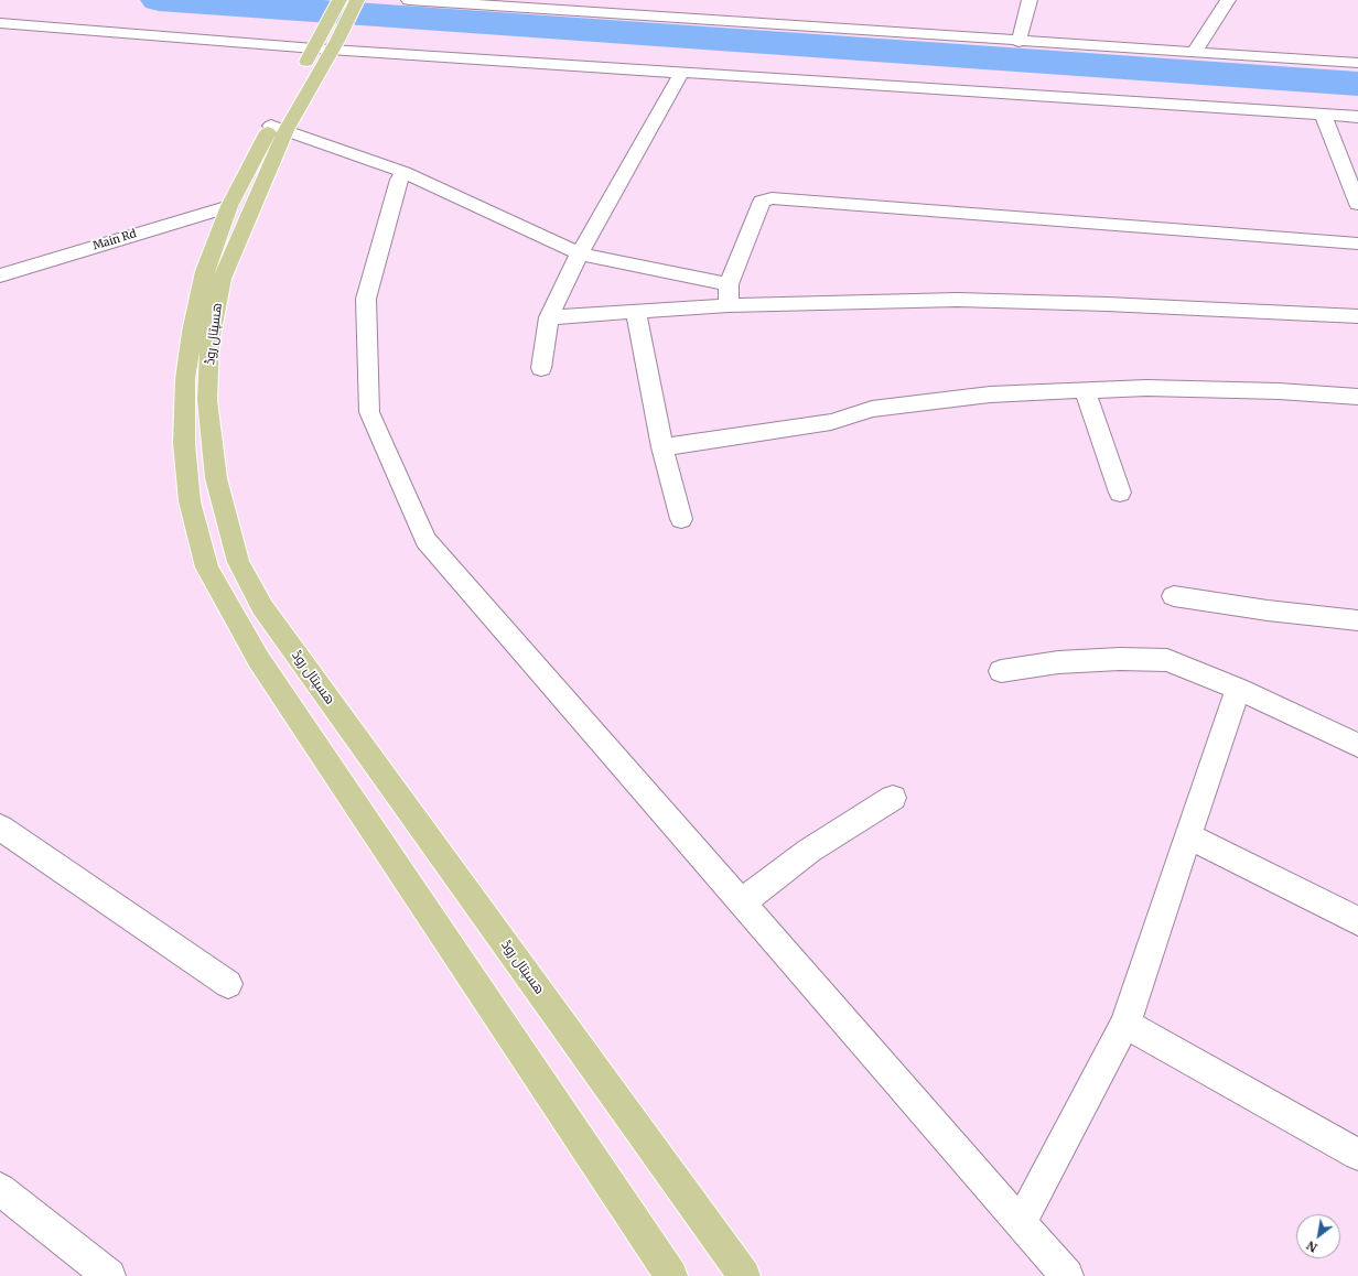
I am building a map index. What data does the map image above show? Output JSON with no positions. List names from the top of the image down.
{
  "streets": {
    "main road": ["ھسپتال روڈ"],
    "street": ["Main Rd"]
  },
  "crossings": [
    ["Main Rd", "ھسپتال روڈ"]
  ],
  "north": "bottom left"
}
